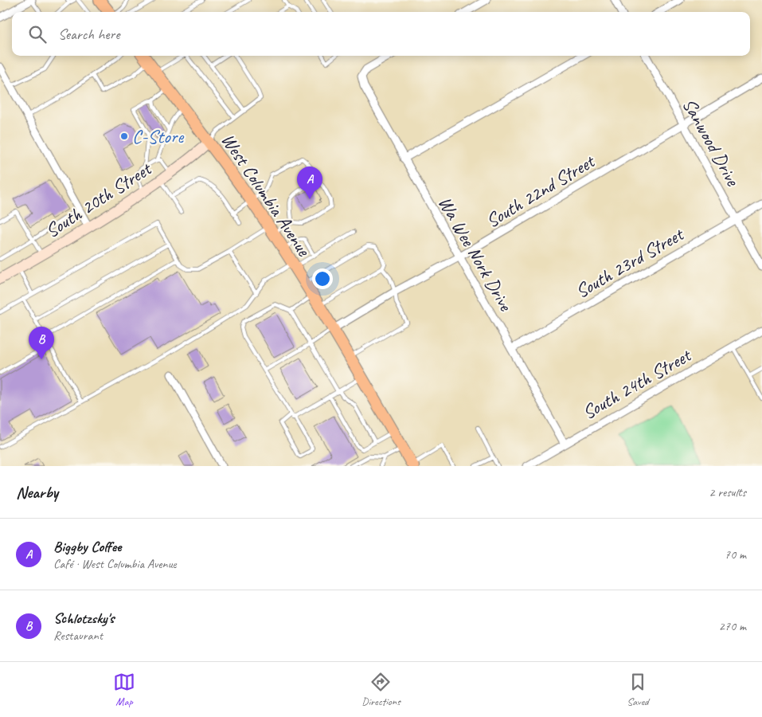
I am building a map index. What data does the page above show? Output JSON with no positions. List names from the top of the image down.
{
  "streets": {
    "main road": ["West Columbia Avenue", "South 20th Street"],
    "street": [
      "Sanwood Drive",
      "South 22nd Street",
      "Wa Wee Nork Drive",
      "South 23rd Street",
      "South 24th Street"
    ]
  },
  "crossings": [
    ["Sanwood Drive", "South 22nd Street"],
    ["Sanwood Drive", "South 23rd Street"],
    ["South 22nd Street", "West Columbia Avenue"],
    ["South 22nd Street", "Wa Wee Nork Drive"],
    ["West Columbia Avenue", "South 20th Street"],
    ["Wa Wee Nork Drive", "South 23rd Street"],
    ["Wa Wee Nork Drive", "South 24th Street"]
  ],
  "places": ["C-Store"],
  "page": {
    "search": "Search here",
    "pins": ["A", "B"],
    "heading": ["Nearby", "2 results"],
    "list": [
      {
        "mark": "A",
        "name": "Biggby Coffee",
        "note": "Café · West Columbia Avenue",
        "value": "70 m"
      },
      {
        "mark": "B",
        "name": "Schlotzsky's",
        "note": "Restaurant",
        "value": "270 m"
      }
    ],
    "nav": ["Map", "Directions", "Saved"]
  }
}
